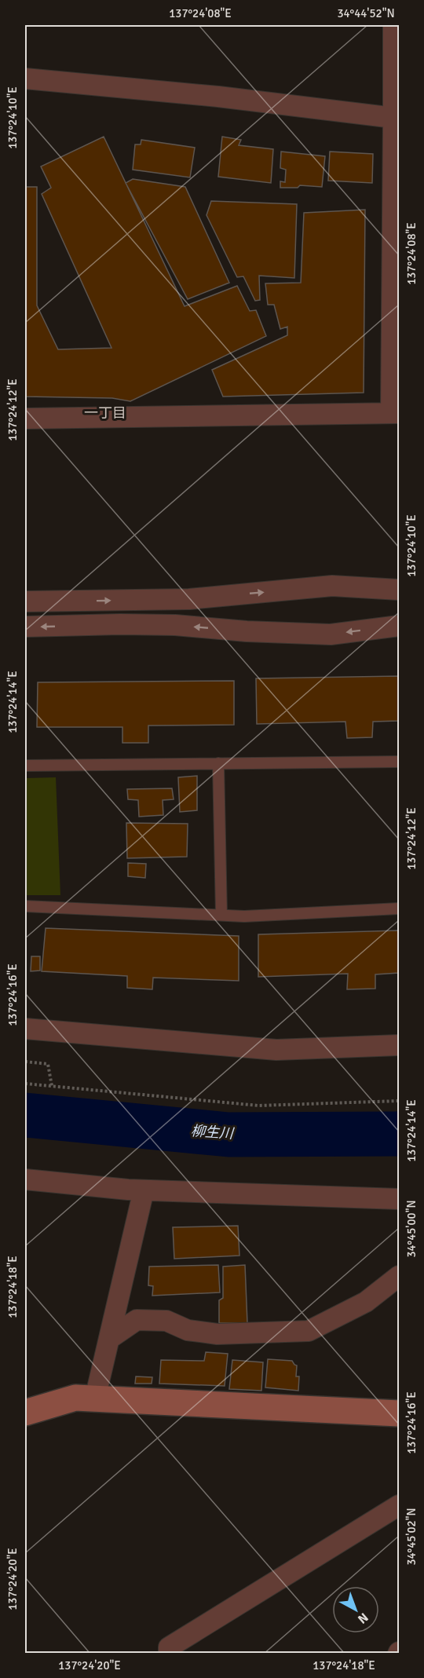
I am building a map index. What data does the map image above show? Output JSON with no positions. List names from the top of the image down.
{
  "districts": ["一丁目"],
  "water": ["柳生川"],
  "north": "bottom right",
  "coordinates": [
    "137°24'08\"E",
    "34°44'52\"N",
    "137°24'10\"E",
    "137°24'12\"E",
    "137°24'14\"E",
    "137°24'16\"E",
    "34°45'00\"N",
    "137°24'18\"E",
    "34°45'02\"N",
    "137°24'20\"E"
  ]
}
